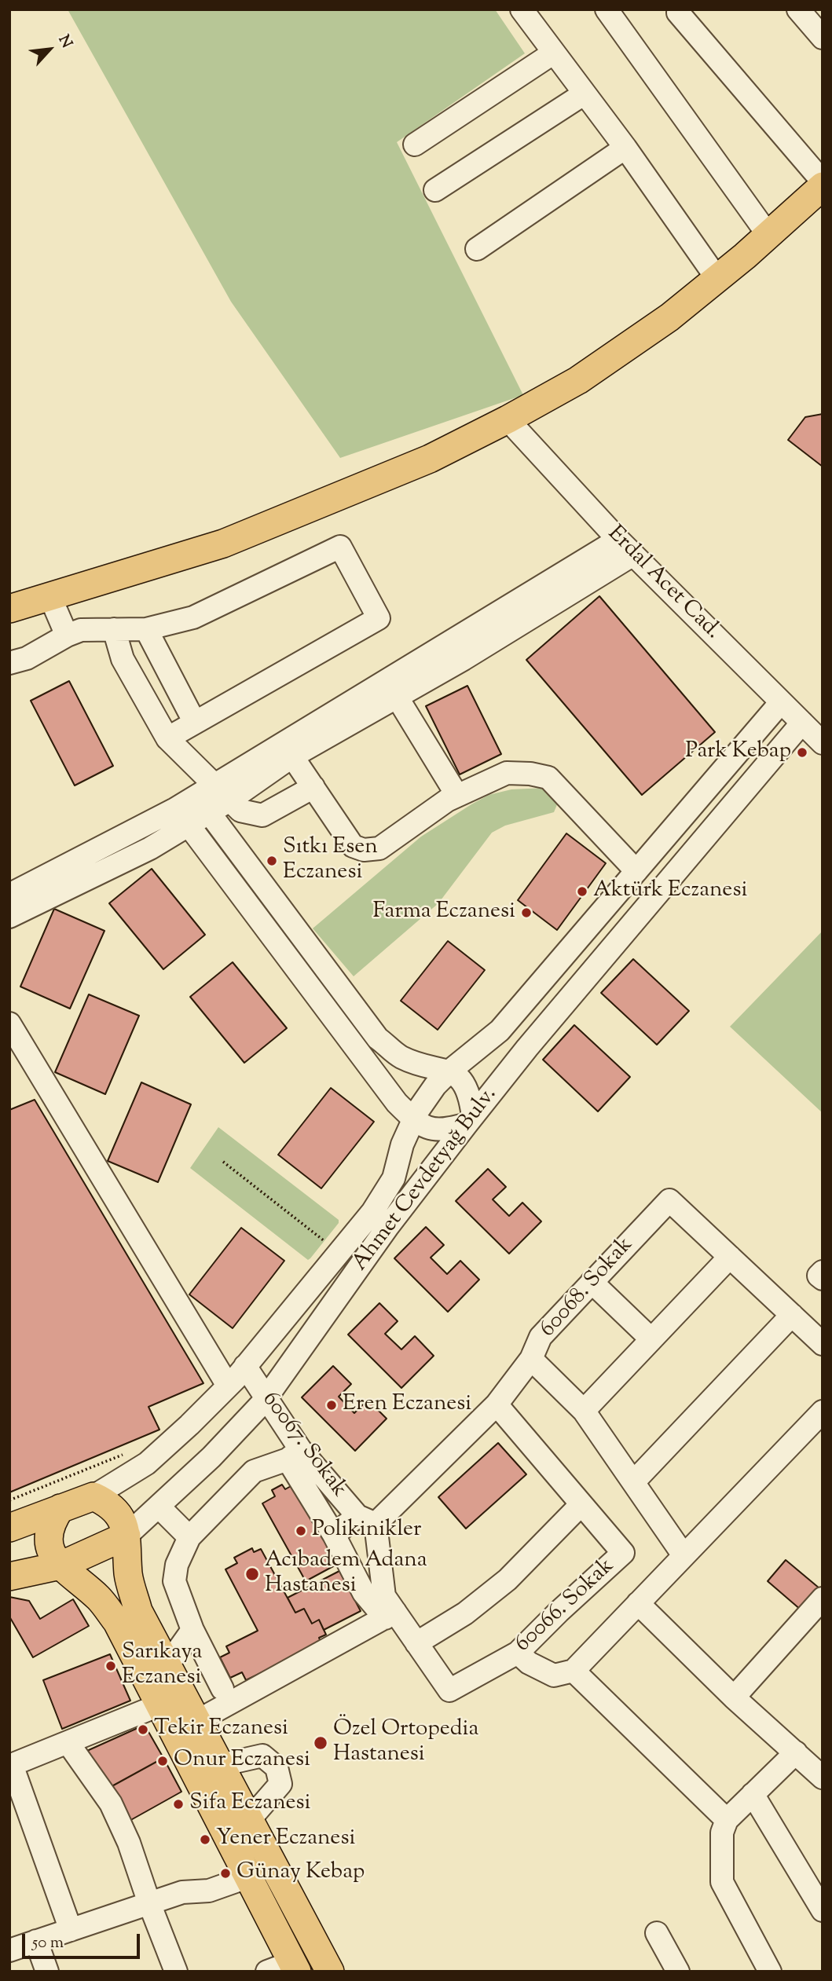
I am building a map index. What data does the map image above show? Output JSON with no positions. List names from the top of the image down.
{
  "streets": {
    "main road": ["Ahmet Cevdetyağ Bulv."],
    "street": [
      "Erdal Acet Cad.",
      "60068. Sokak",
      "60067. Sokak",
      "60066. Sokak"
    ]
  },
  "crossings": [
    ["Erdal Acet Cad.", "Ahmet Cevdetyağ Bulv."],
    ["Ahmet Cevdetyağ Bulv.", "60067. Sokak"],
    ["60068. Sokak", "60067. Sokak"]
  ],
  "places": [
    "Park Kebap",
    "Sıtkı Esen Eczanesi",
    "Aktürk Eczanesi",
    "Farma Eczanesi",
    "Eren Eczanesi",
    "Polikinikler",
    "Acıbadem Adana Hastanesi",
    "Sarıkaya Eczanesi",
    "Tekir Eczanesi",
    "Özel Ortopedia Hastanesi",
    "Onur Eczanesi",
    "Sifa Eczanesi",
    "Yener Eczanesi",
    "Günay Kebap"
  ],
  "scale_bar": "50 m",
  "north": "top right"
}
